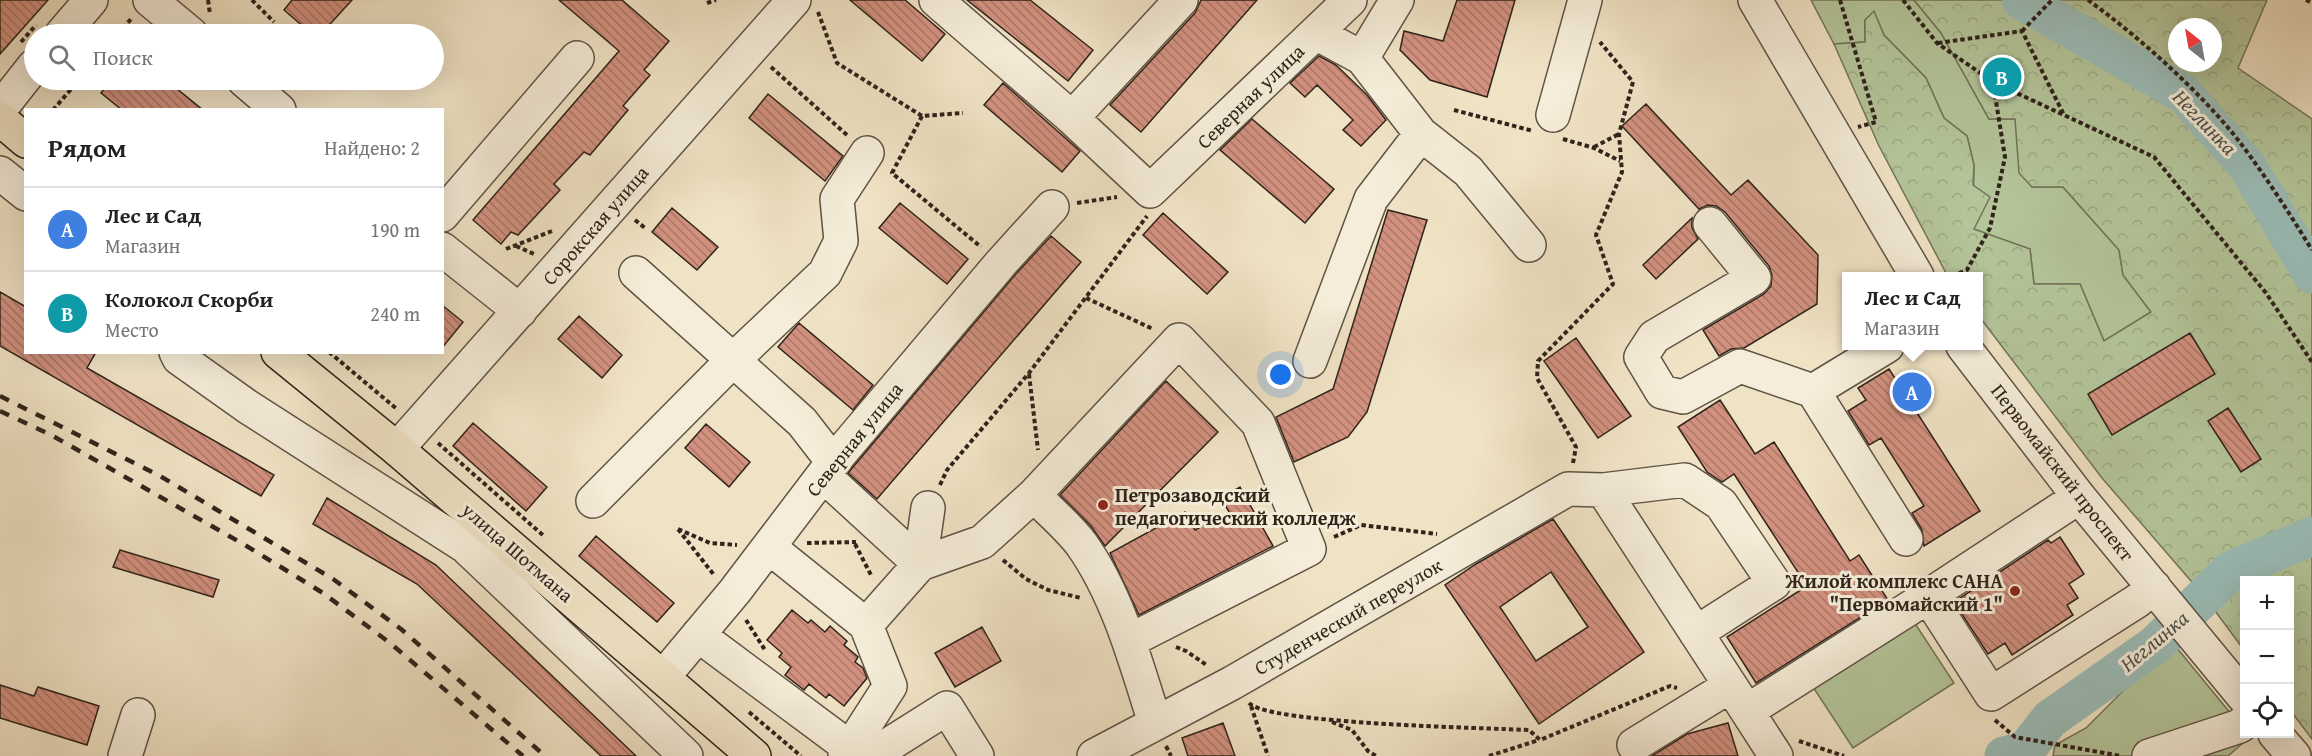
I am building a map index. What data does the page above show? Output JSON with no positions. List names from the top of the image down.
{
  "streets": {
    "main road": ["улица Шотмана"],
    "street": [
      "Северная улица",
      "Сорокская улица",
      "Первомайский проспект",
      "Студенческий переулок"
    ]
  },
  "crossings": [
    ["Северная улица", "улица Шотмана"],
    ["Сорокская улица", "улица Шотмана"]
  ],
  "water": ["Неглинка"],
  "places": ["Петрозаводский педагогический колледж", "Жилой комплекс САНА \"Первомайский 1\""],
  "north": "top left",
  "page": {
    "search": "Поиск",
    "pins": ["B", "A"],
    "heading": ["Рядом", "Найдено: 2"],
    "list": [
      {
        "mark": "A",
        "name": "Лес и Сад",
        "note": "Магазин",
        "value": "190 m"
      },
      {
        "mark": "B",
        "name": "Колокол Скорби",
        "note": "Место",
        "value": "240 m"
      }
    ],
    "popup": ["Лес и Сад", "Магазин"],
    "map_buttons": ["+", "−"]
  }
}
